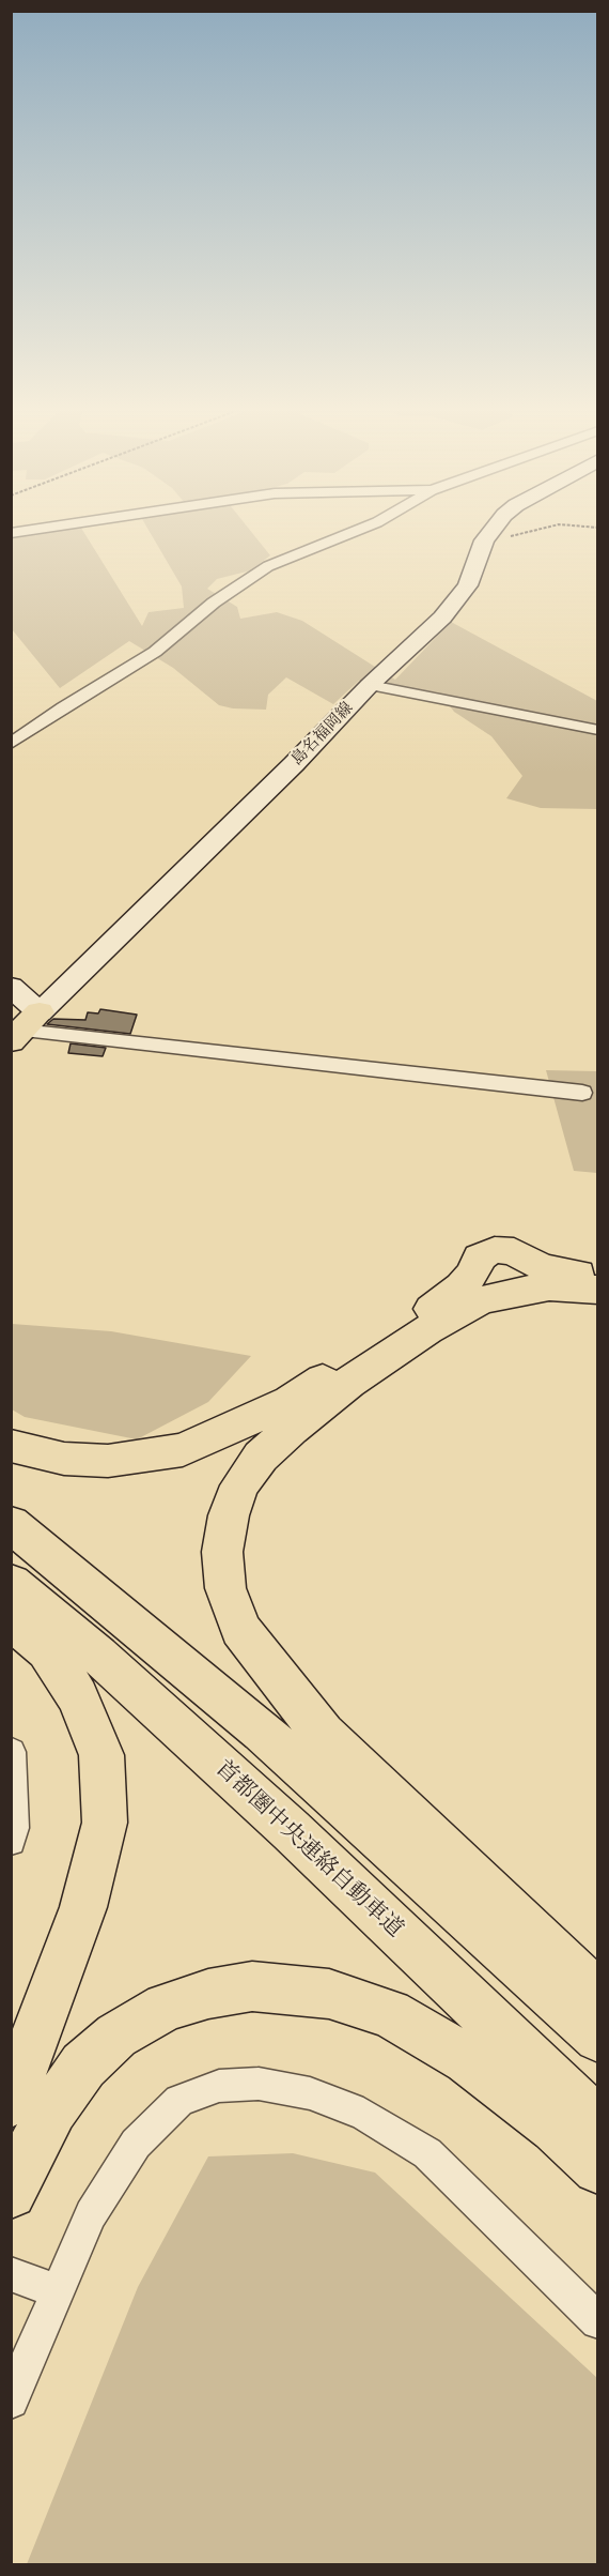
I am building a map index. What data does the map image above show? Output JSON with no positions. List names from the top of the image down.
{
  "streets": {
    "highway": ["首都圏中央連絡自動車道"],
    "main road": ["島名福岡線"]
  }
}
